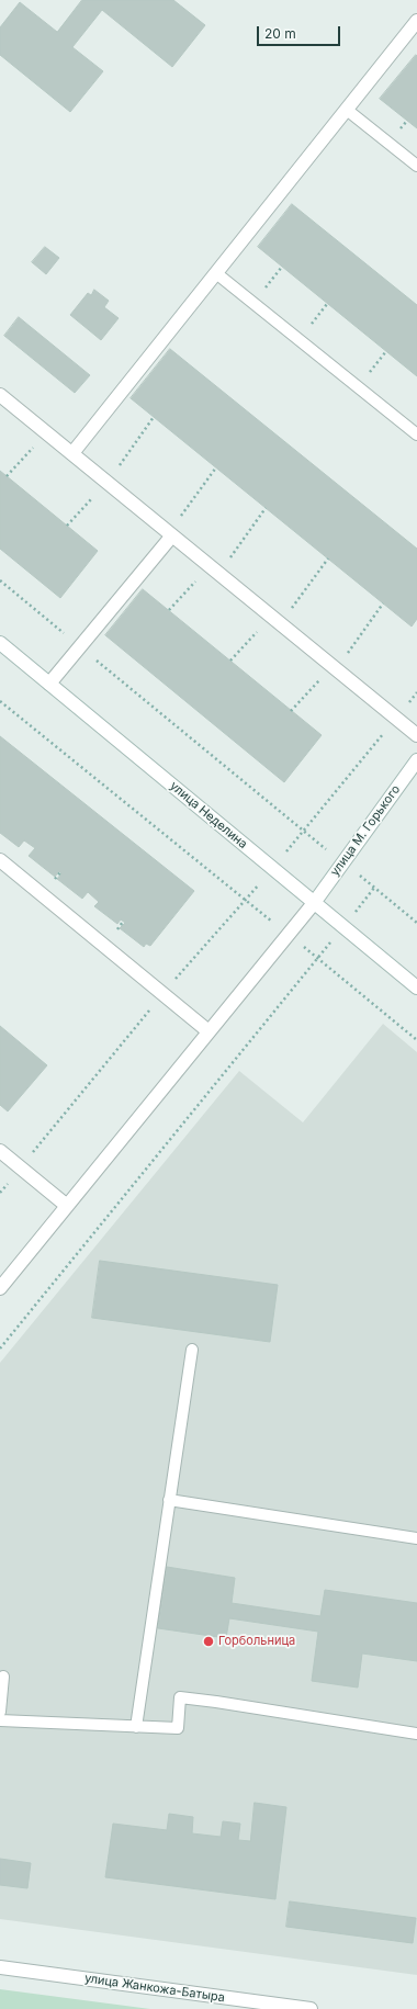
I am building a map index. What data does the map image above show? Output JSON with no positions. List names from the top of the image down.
{
  "streets": {
    "street": ["улица Неделина", "улица М. Горького", "улица Жанкожа-Батыра"]
  },
  "crossings": [
    ["улица Неделина", "улица М. Горького"]
  ],
  "places": ["Горбольница"],
  "scale_bar": "20 m"
}
